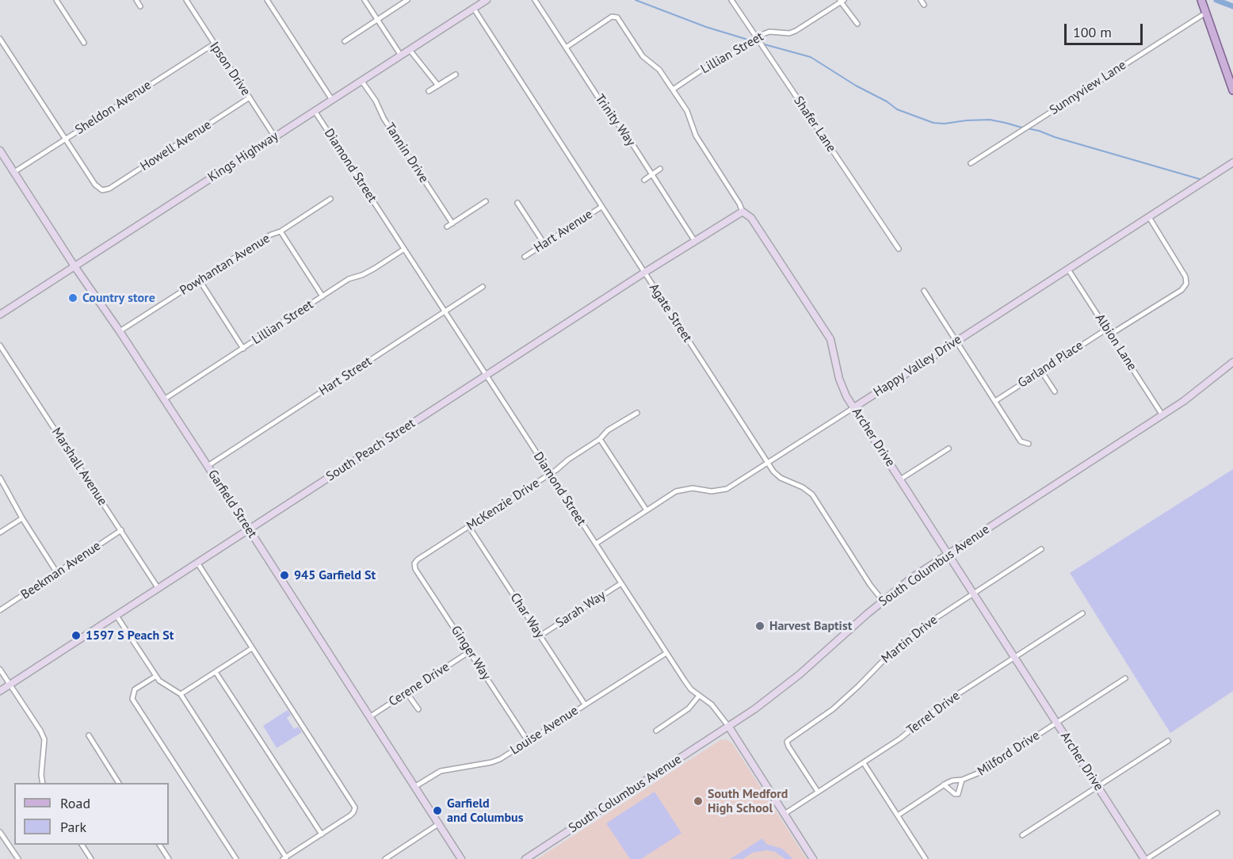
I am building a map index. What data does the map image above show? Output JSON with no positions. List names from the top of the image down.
{
  "streets": {
    "street": [
      "Lillian Street",
      "Ipson Drive",
      "Sunnyview Lane",
      "Sheldon Avenue",
      "Trinity Way",
      "Shafer Lane",
      "Howell Avenue",
      "Tannin Drive",
      "Kings Highway",
      "Diamond Street",
      "Hart Avenue",
      "Powhantan Avenue",
      "Agate Street",
      "Albion Lane",
      "Garland Place",
      "Happy Valley Drive",
      "Hart Street",
      "Archer Drive",
      "South Peach Street",
      "Marshall Avenue",
      "Garfield Street",
      "McKenzie Drive",
      "South Columbus Avenue",
      "Beekman Avenue",
      "Sarah Way",
      "Char Way",
      "Martin Drive",
      "Ginger Way",
      "Cerene Drive",
      "Terrel Drive",
      "Louise Avenue",
      "Milford Drive"
    ]
  },
  "crossings": [
    ["Lillian Street", "Shafer Lane"],
    ["Lillian Street", "Diamond Street"],
    ["Lillian Street", "Archer Drive"],
    ["Lillian Street", "Garfield Street"],
    ["Ipson Drive", "Sheldon Avenue"],
    ["Ipson Drive", "Howell Avenue"],
    ["Ipson Drive", "Kings Highway"],
    ["Sheldon Avenue", "Howell Avenue"],
    ["Sheldon Avenue", "Garfield Street"],
    ["Trinity Way", "Archer Drive"],
    ["Trinity Way", "South Peach Street"],
    ["Tannin Drive", "Kings Highway"],
    ["Kings Highway", "Diamond Street"],
    ["Kings Highway", "Agate Street"],
    ["Kings Highway", "Garfield Street"],
    ["Diamond Street", "Happy Valley Drive"],
    ["Diamond Street", "Hart Street"],
    ["Diamond Street", "South Peach Street"],
    ["Diamond Street", "McKenzie Drive"],
    ["Diamond Street", "South Columbus Avenue"],
    ["Diamond Street", "Sarah Way"],
    ["Diamond Street", "Terrel Drive"],
    ["Diamond Street", "Louise Avenue"],
    ["Hart Avenue", "Agate Street"],
    ["Powhantan Avenue", "Garfield Street"],
    ["Agate Street", "Happy Valley Drive"],
    ["Agate Street", "South Peach Street"],
    ["Agate Street", "South Columbus Avenue"],
    ["Albion Lane", "Garland Place"],
    ["Albion Lane", "Happy Valley Drive"],
    ["Albion Lane", "South Columbus Avenue"],
    ["Happy Valley Drive", "Archer Drive"],
    ["Hart Street", "Garfield Street"],
    ["Archer Drive", "South Peach Street"],
    ["Archer Drive", "South Columbus Avenue"],
    ["Archer Drive", "Martin Drive"],
    ["Archer Drive", "Terrel Drive"],
    ["Archer Drive", "Milford Drive"],
    ["South Peach Street", "Marshall Avenue"],
    ["South Peach Street", "Garfield Street"],
    ["Marshall Avenue", "Beekman Avenue"],
    ["Garfield Street", "Cerene Drive"],
    ["Garfield Street", "Louise Avenue"],
    ["McKenzie Drive", "Char Way"],
    ["McKenzie Drive", "Ginger Way"],
    ["Sarah Way", "Char Way"],
    ["Char Way", "Louise Avenue"],
    ["Martin Drive", "Terrel Drive"],
    ["Ginger Way", "Cerene Drive"],
    ["Ginger Way", "Louise Avenue"]
  ],
  "places": [
    "Country store",
    "945 Garfield St",
    "Harvest Baptist",
    "1597 S Peach St",
    "South Medford High School",
    "Garfield and Columbus"
  ],
  "legend": ["Road", "Park"],
  "scale_bar": "100 m"
}
